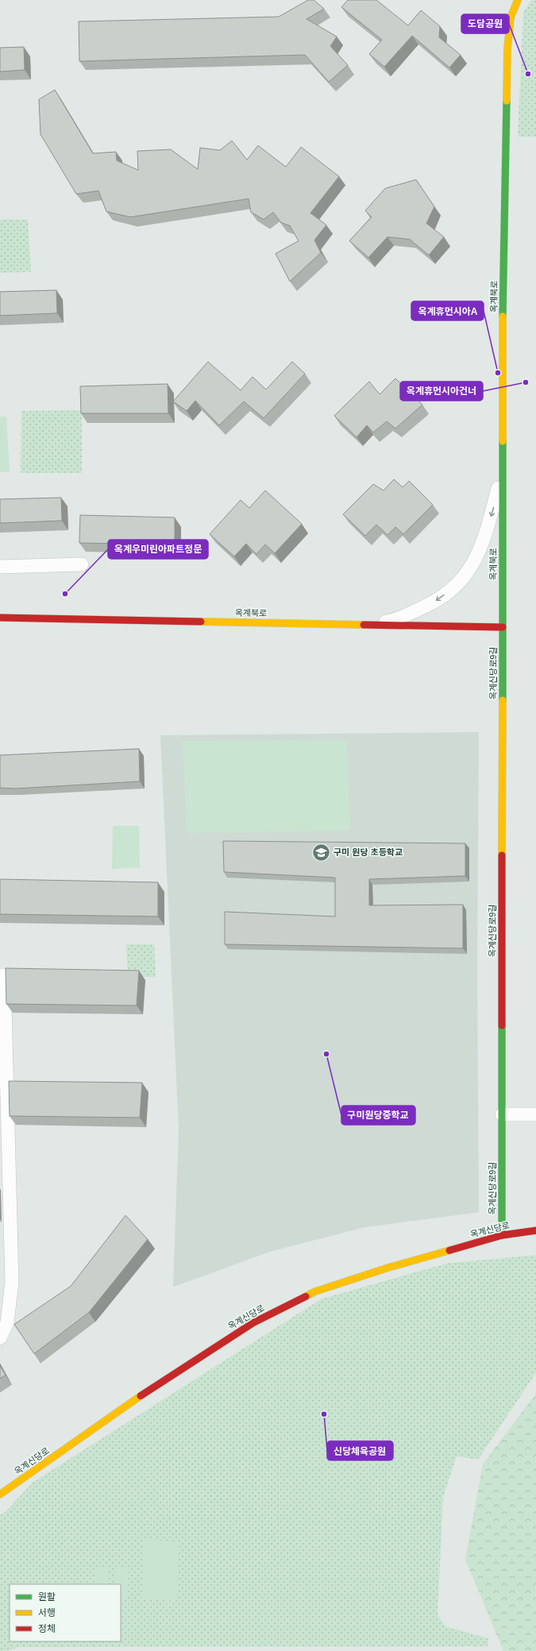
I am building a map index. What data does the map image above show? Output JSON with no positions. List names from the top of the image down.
{
  "streets": {
    "street": ["옥계북로", "옥계신당로9길", "옥계신당로"]
  },
  "crossings": [
    ["옥계북로", "옥계신당로9길"],
    ["옥계신당로9길", "옥계신당로"]
  ],
  "places": {
    "other": [
      "도담공원",
      "옥계휴먼시아A",
      "옥계휴먼시아건너",
      "옥계우미린아파트정문",
      "구미원당중학교",
      "신당체육공원"
    ],
    "school or university": ["구미 원당 초등학교"]
  },
  "legend": ["원활", "서행", "정체"]
}
